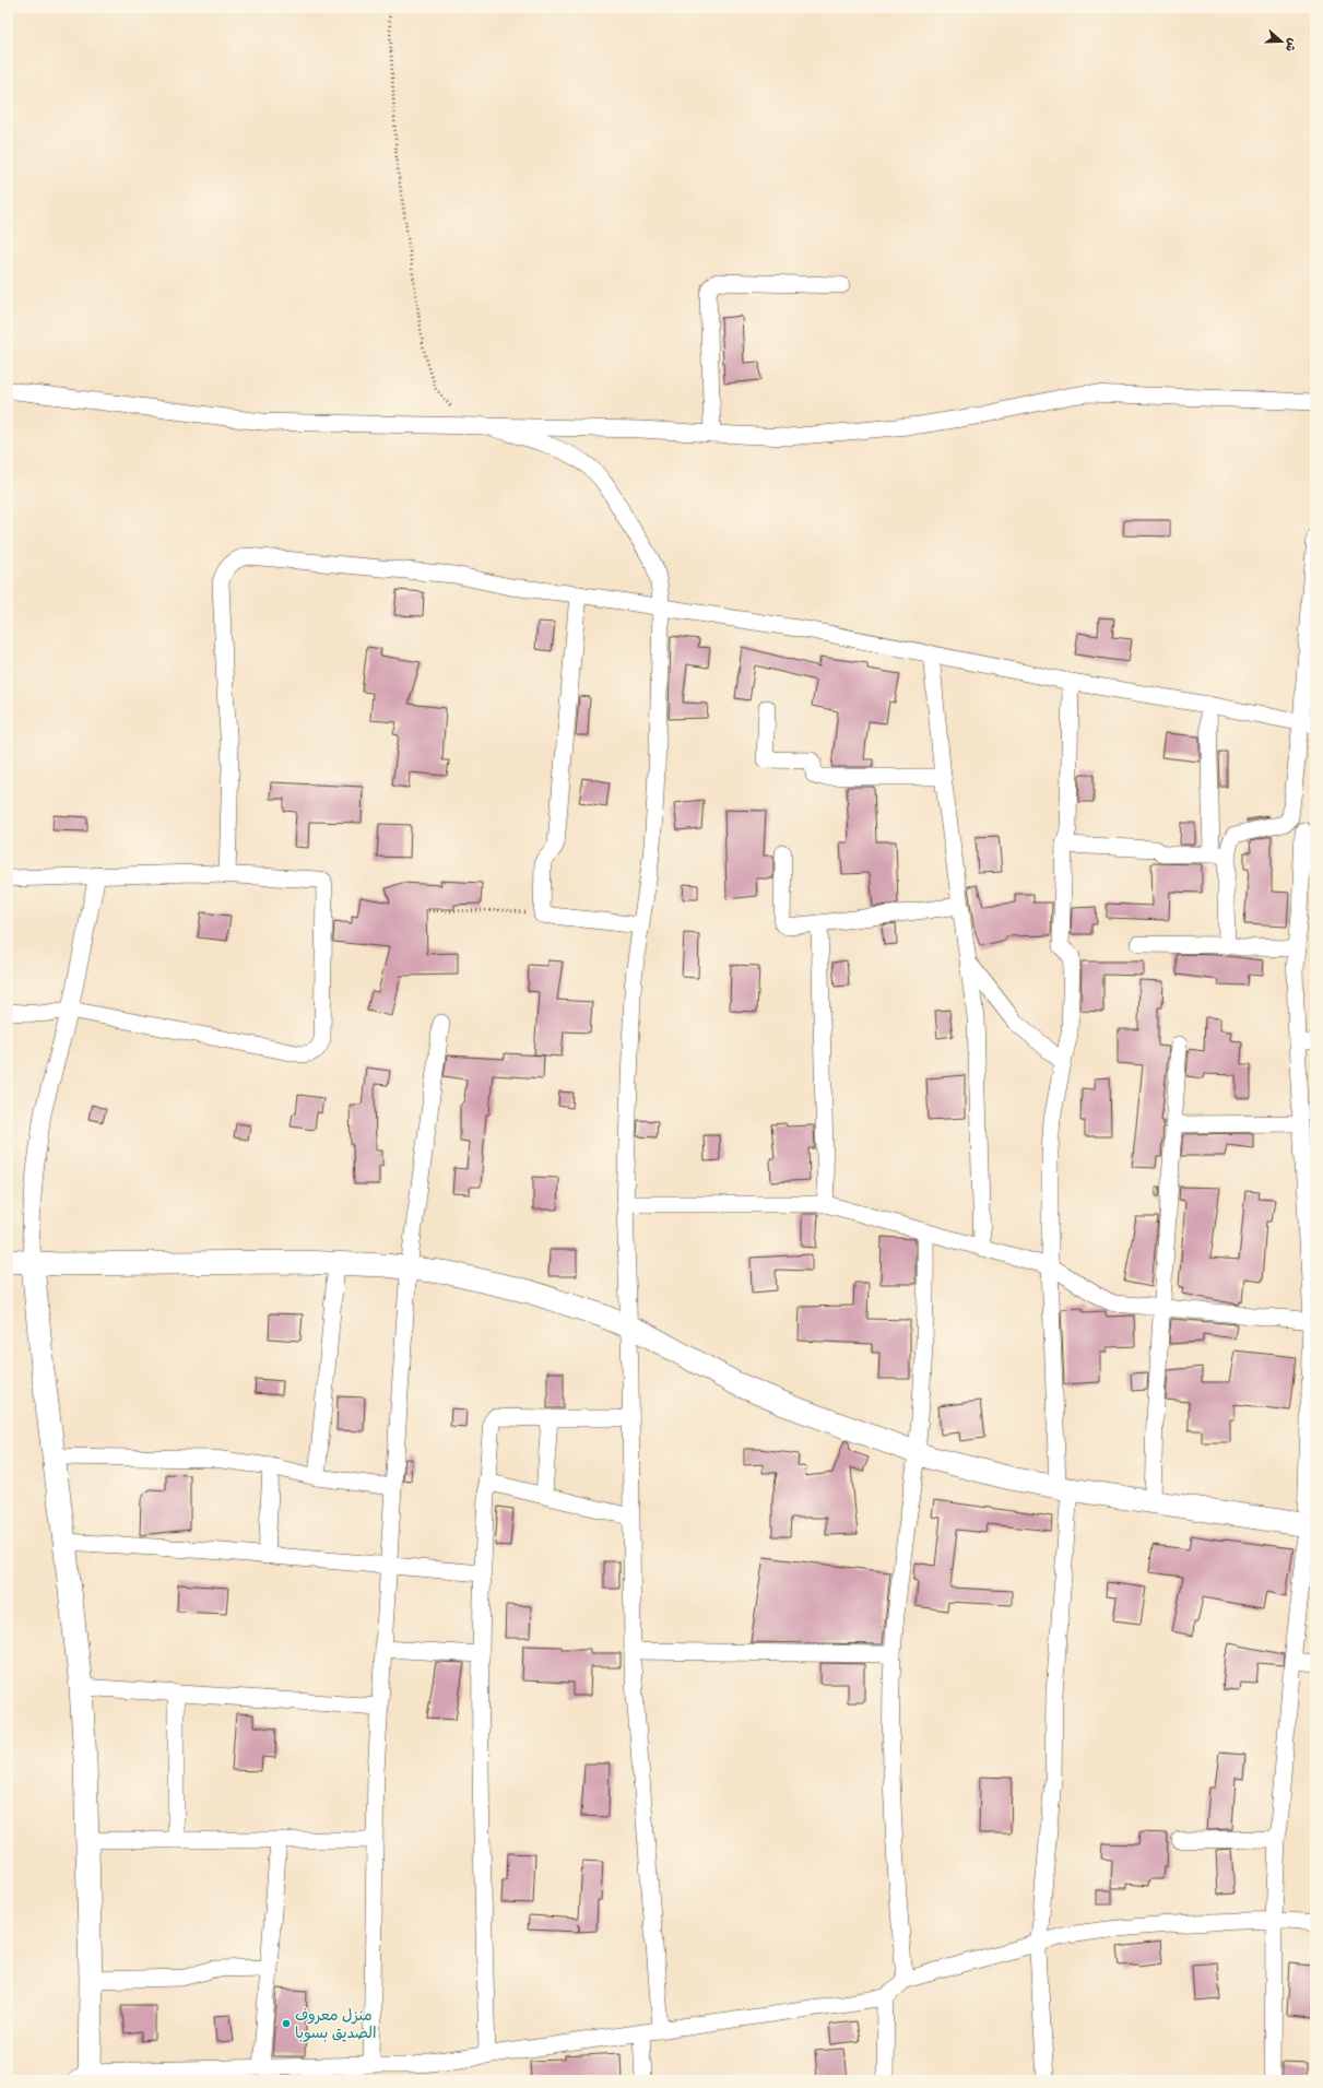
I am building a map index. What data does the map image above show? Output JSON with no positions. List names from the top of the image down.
{
  "places": ["منزل معروف الصديق بسوبا"],
  "north": "right"
}
